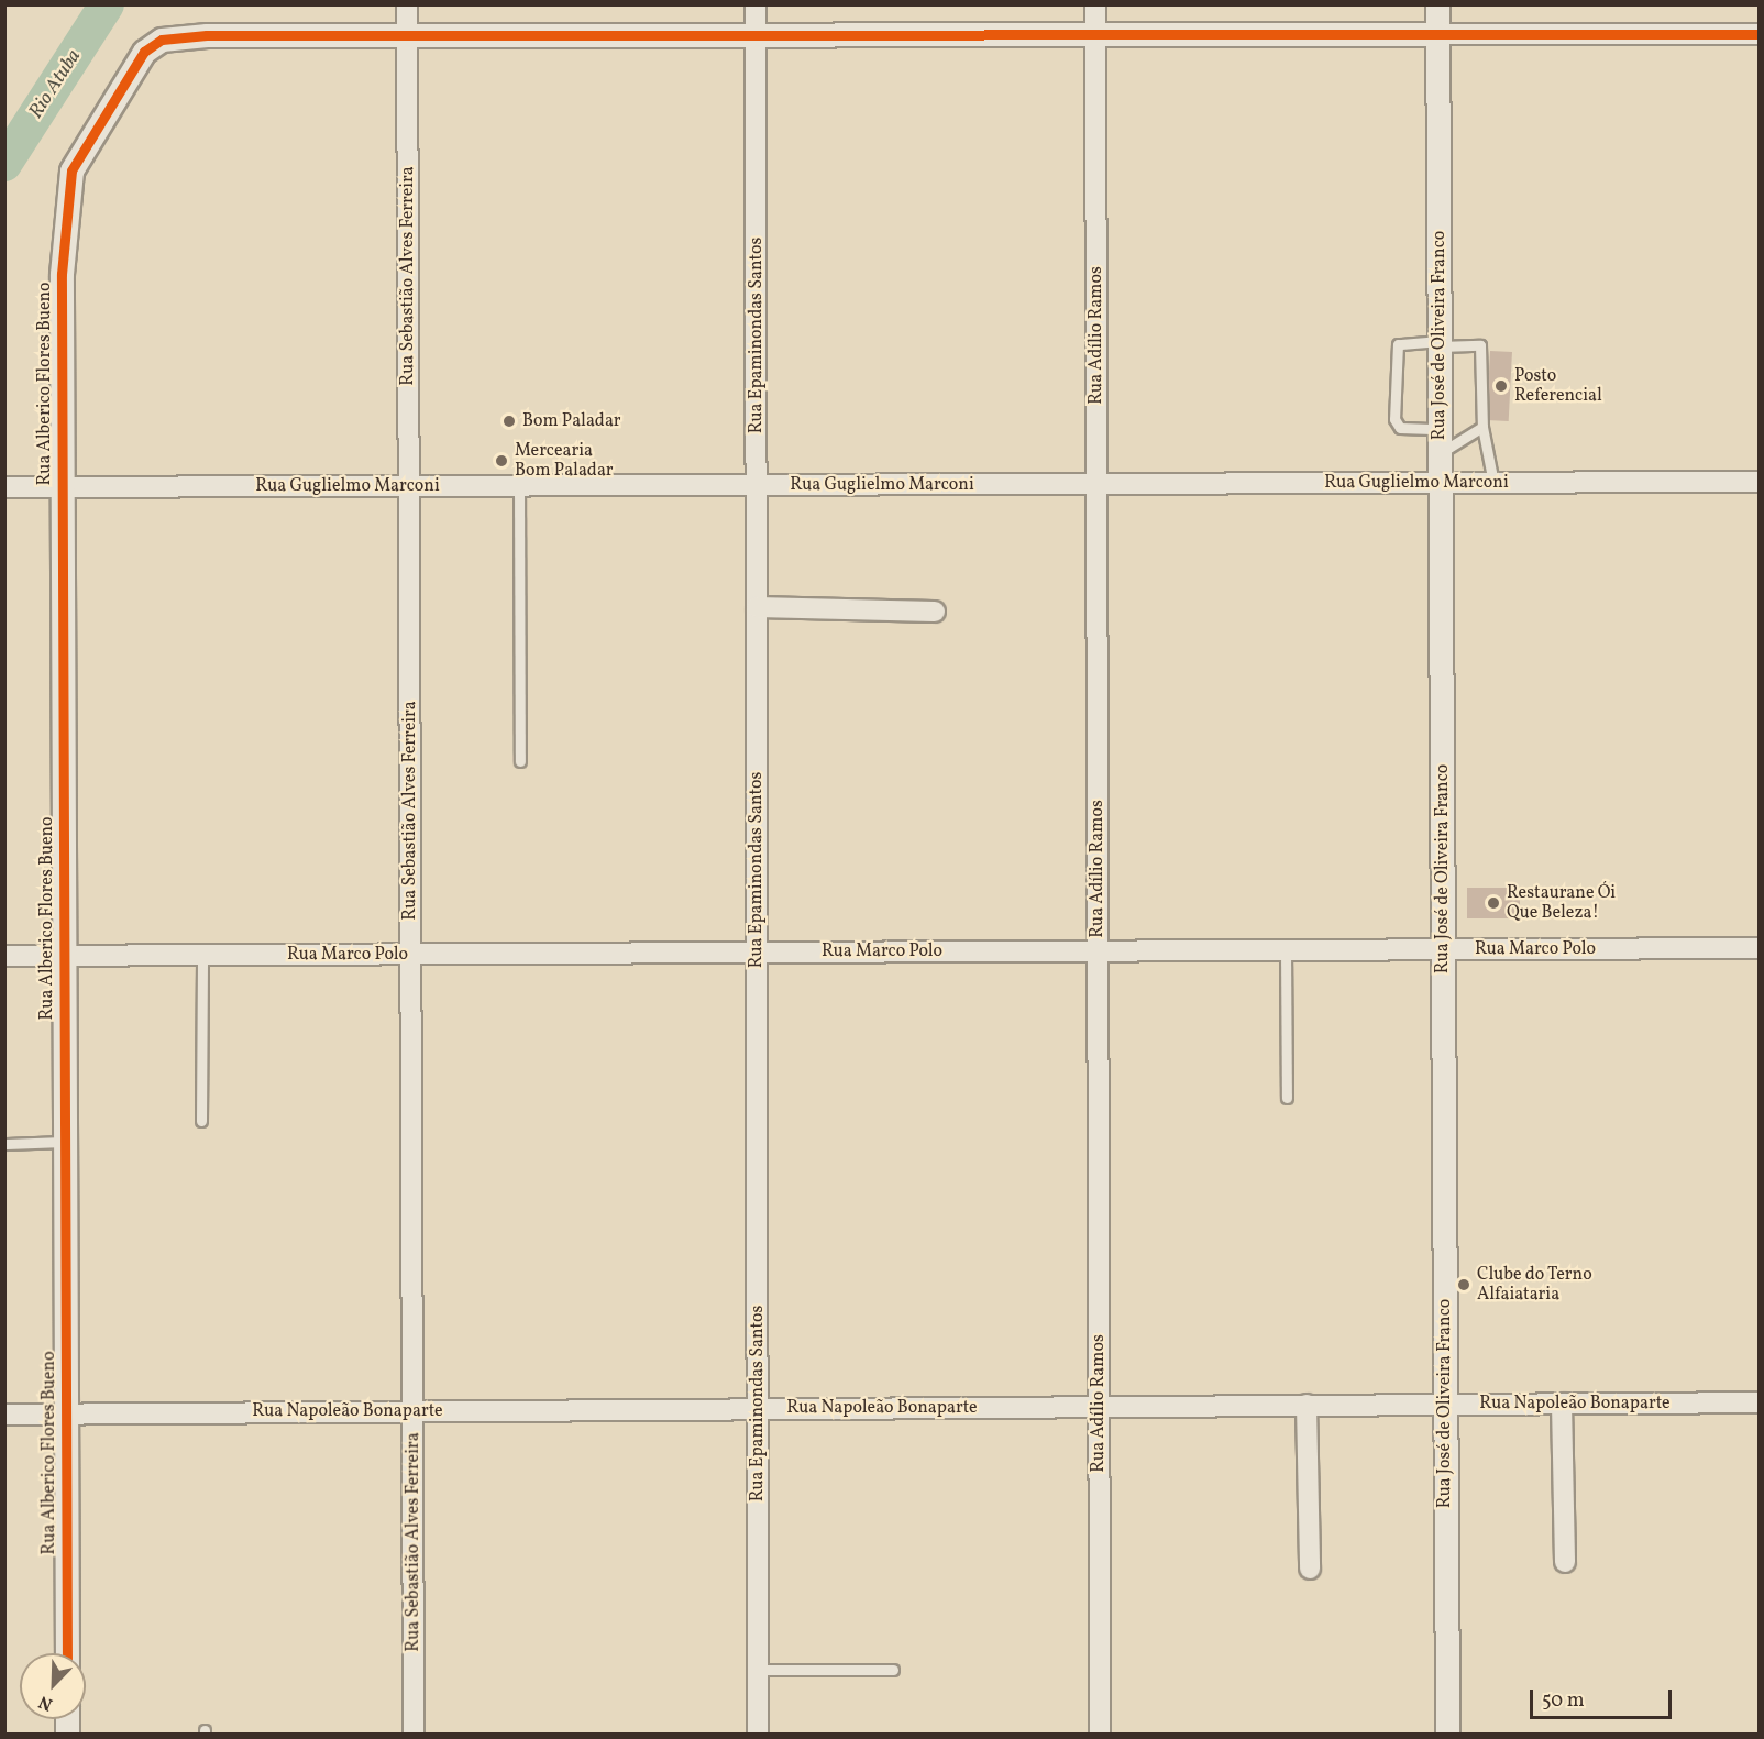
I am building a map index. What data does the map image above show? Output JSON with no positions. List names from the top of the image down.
{
  "streets": {
    "street": [
      "Rua Sebastião Alves Ferreira",
      "Rua Epaminondas Santos",
      "Rua Adílio Ramos",
      "Rua José de Oliveira Franco",
      "Rua Alberico Flores Bueno",
      "Rua Guglielmo Marconi",
      "Rua Marco Polo",
      "Rua Napoleão Bonaparte"
    ]
  },
  "crossings": [
    ["Rua Sebastião Alves Ferreira", "Rua Alberico Flores Bueno"],
    ["Rua Sebastião Alves Ferreira", "Rua Guglielmo Marconi"],
    ["Rua Sebastião Alves Ferreira", "Rua Marco Polo"],
    ["Rua Sebastião Alves Ferreira", "Rua Napoleão Bonaparte"],
    ["Rua Epaminondas Santos", "Rua Guglielmo Marconi"],
    ["Rua Epaminondas Santos", "Rua Marco Polo"],
    ["Rua Epaminondas Santos", "Rua Napoleão Bonaparte"],
    ["Rua Adílio Ramos", "Rua Guglielmo Marconi"],
    ["Rua Adílio Ramos", "Rua Marco Polo"],
    ["Rua Adílio Ramos", "Rua Napoleão Bonaparte"],
    ["Rua José de Oliveira Franco", "Rua Guglielmo Marconi"],
    ["Rua José de Oliveira Franco", "Rua Marco Polo"],
    ["Rua José de Oliveira Franco", "Rua Napoleão Bonaparte"],
    ["Rua Alberico Flores Bueno", "Rua Guglielmo Marconi"],
    ["Rua Alberico Flores Bueno", "Rua Marco Polo"],
    ["Rua Alberico Flores Bueno", "Rua Napoleão Bonaparte"]
  ],
  "water": ["Rio Atuba"],
  "places": [
    "Posto Referencial",
    "Bom Paladar",
    "Mercearia Bom Paladar",
    "Restaurane Ói Que Beleza!",
    "Clube do Terno Alfaiataria"
  ],
  "scale_bar": "50 m",
  "north": "bottom left"
}
